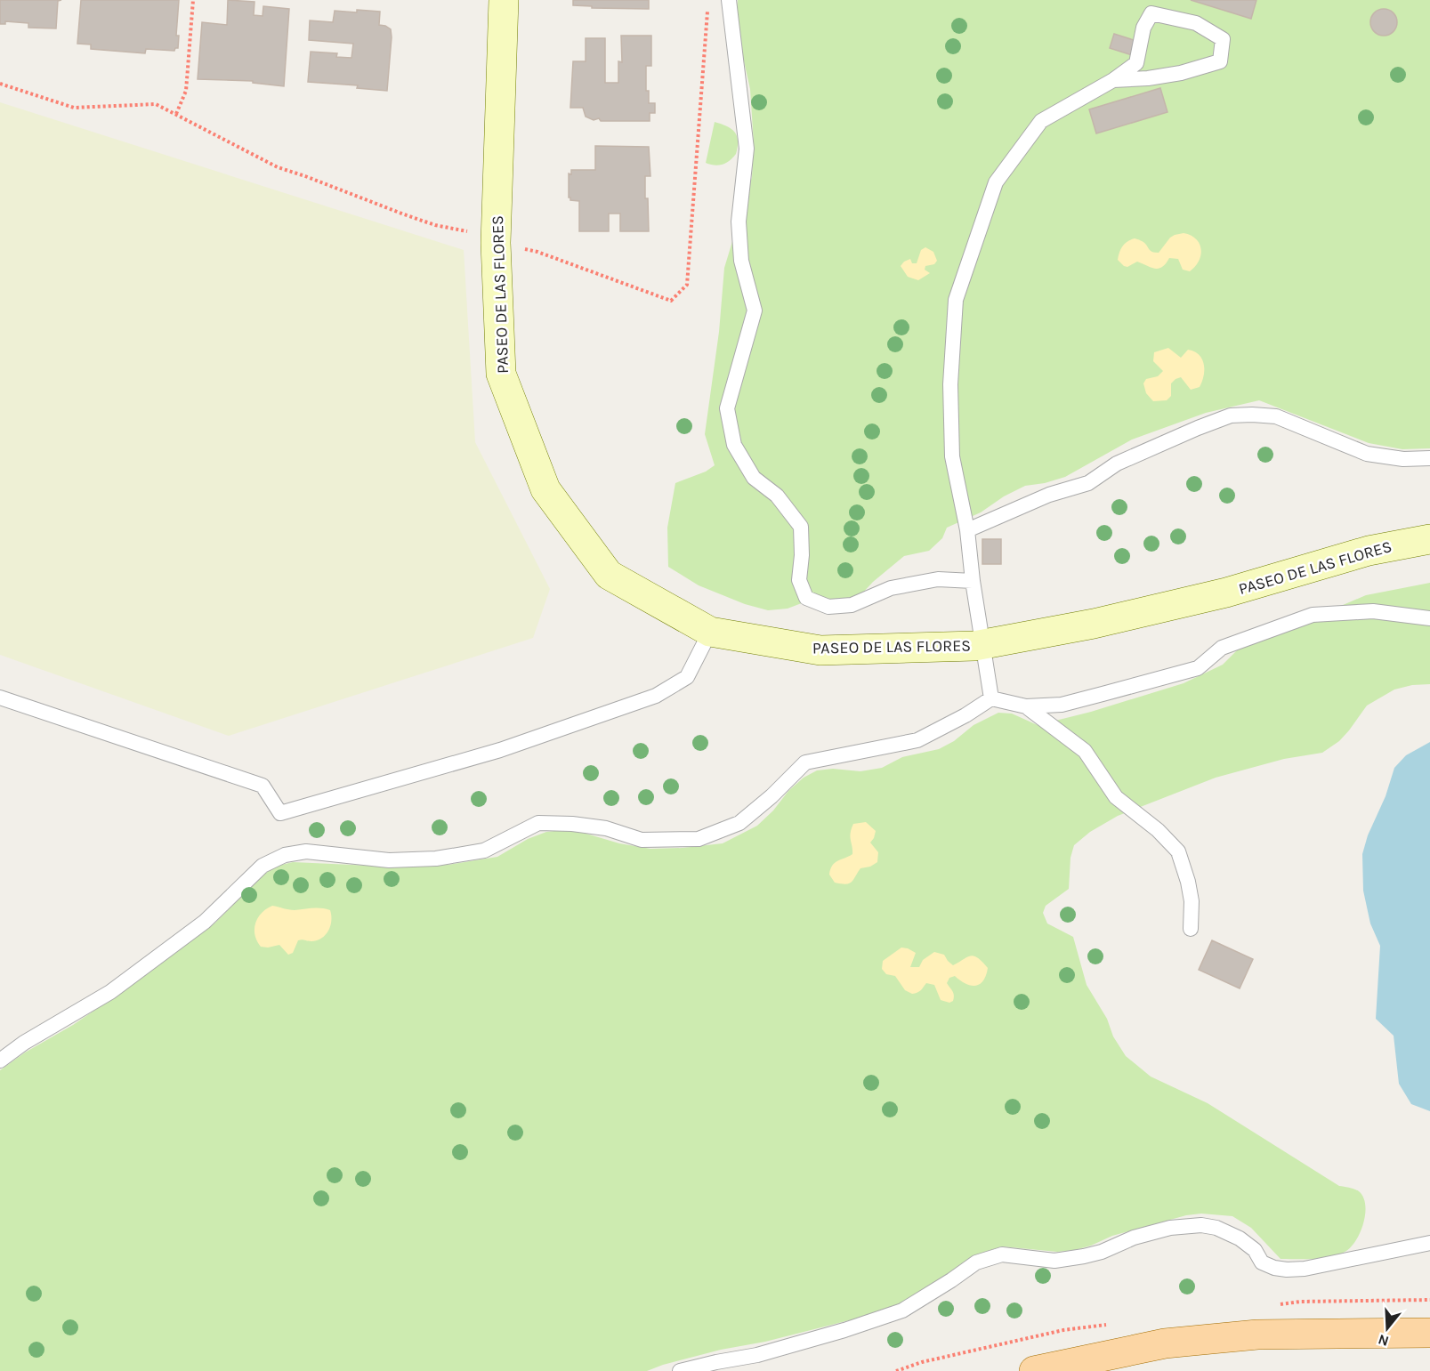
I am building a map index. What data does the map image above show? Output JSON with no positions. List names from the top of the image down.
{
  "streets": {
    "street": ["PASEO DE LAS FLORES"]
  },
  "north": "bottom"
}
